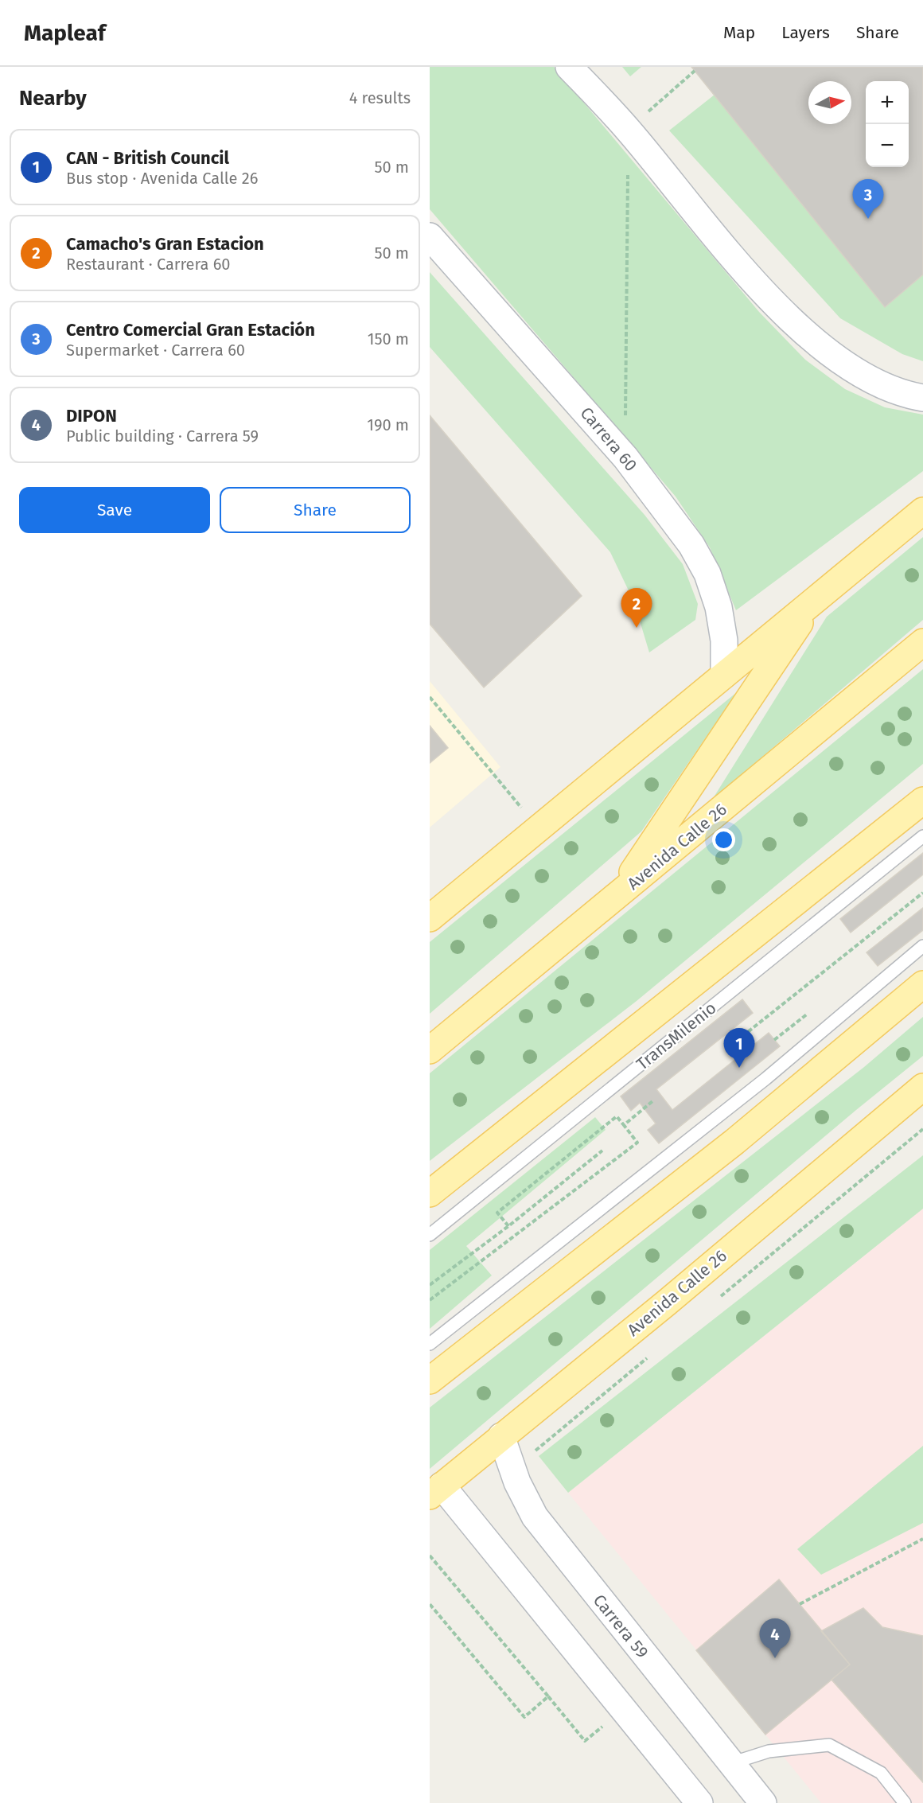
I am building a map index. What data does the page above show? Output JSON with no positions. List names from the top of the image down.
{
  "streets": {
    "main road": ["Avenida Calle 26"],
    "street": ["Carrera 60", "Carrera 59"],
    "lane": ["TransMilenio"]
  },
  "crossings": [
    ["Avenida Calle 26", "Carrera 59"]
  ],
  "north": "right",
  "page": {
    "header": "Mapleaf",
    "nav": ["Map", "Layers", "Share"],
    "heading": ["Nearby", "4 results"],
    "map_buttons": ["+", "−"],
    "list": [
      {
        "mark": "1",
        "name": "CAN - British Council",
        "note": "Bus stop · Avenida Calle 26",
        "value": "50 m"
      },
      {
        "mark": "2",
        "name": "Camacho's Gran Estacion",
        "note": "Restaurant · Carrera 60",
        "value": "50 m"
      },
      {
        "mark": "3",
        "name": "Centro Comercial Gran Estación",
        "note": "Supermarket · Carrera 60",
        "value": "150 m"
      },
      {
        "mark": "4",
        "name": "DIPON",
        "note": "Public building · Carrera 59",
        "value": "190 m"
      }
    ],
    "pins": [
      "3",
      "2",
      "1",
      "4"
    ],
    "buttons": ["Save", "Share"]
  }
}
